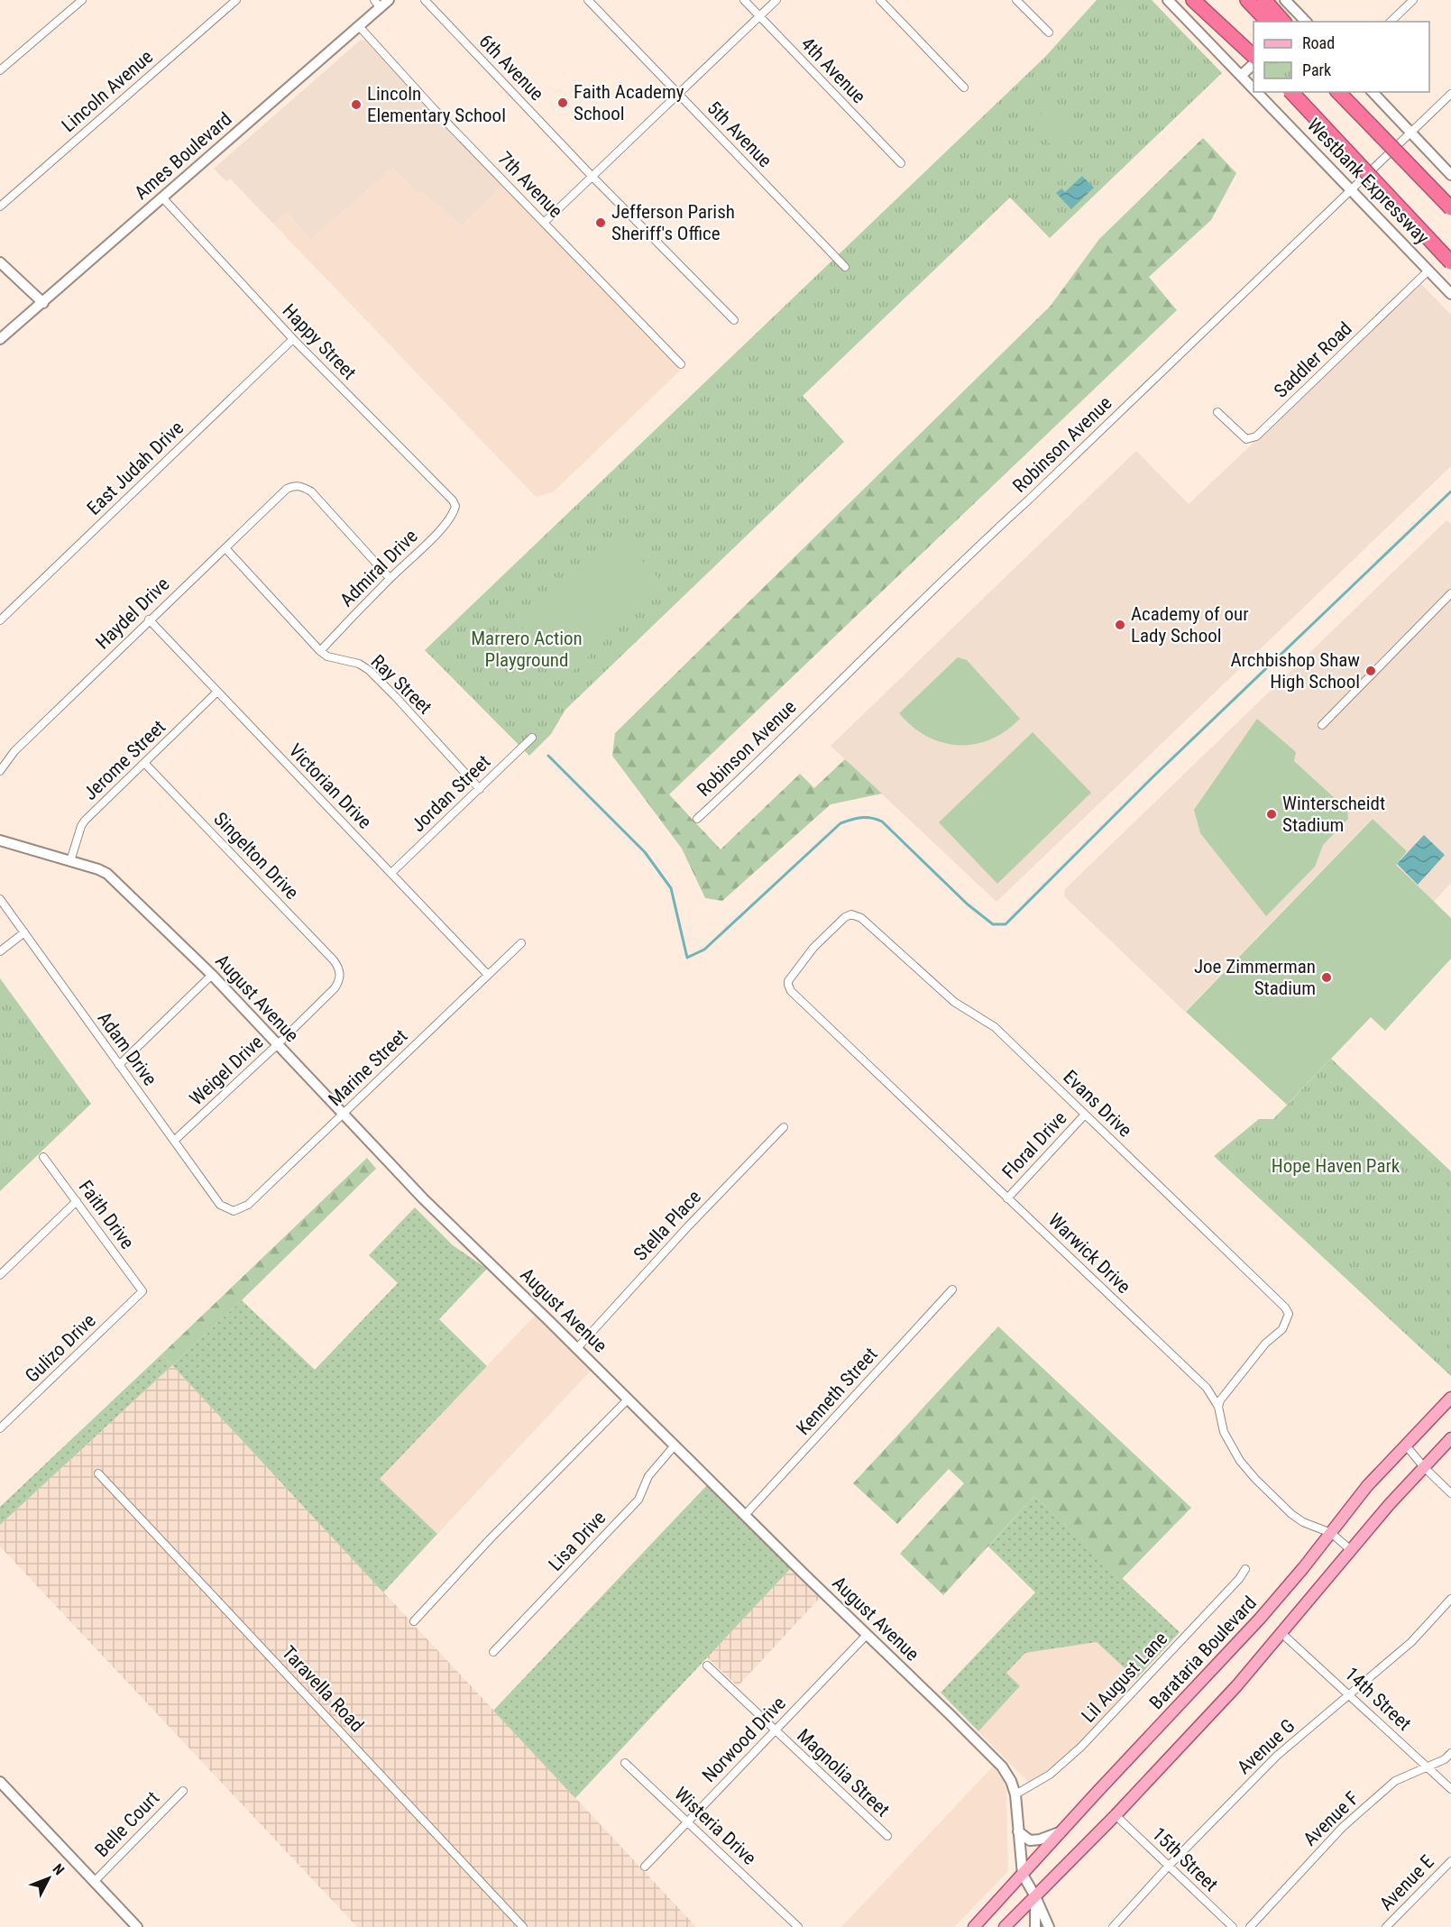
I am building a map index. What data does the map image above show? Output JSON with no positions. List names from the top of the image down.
{
  "streets": {
    "highway": ["Westbank Expressway"],
    "main road": ["Barataria Boulevard"],
    "street": [
      "6th Avenue",
      "4th Avenue",
      "Lincoln Avenue",
      "5th Avenue",
      "Ames Boulevard",
      "7th Avenue",
      "Happy Street",
      "Saddler Road",
      "Robinson Avenue",
      "East Judah Drive",
      "Admiral Drive",
      "Haydel Drive",
      "Ray Street",
      "Jerome Street",
      "Victorian Drive",
      "Jordan Street",
      "Singelton Drive",
      "August Avenue",
      "Adam Drive",
      "Marine Street",
      "Weigel Drive",
      "Evans Drive",
      "Floral Drive",
      "Faith Drive",
      "Stella Place",
      "Warwick Drive",
      "Gulizo Drive",
      "Kenneth Street",
      "Lisa Drive",
      "Lil August Lane",
      "Taravella Road",
      "14th Street",
      "Norwood Drive",
      "Avenue G",
      "Magnolia Street",
      "Avenue F",
      "Belle Court",
      "Wisteria Drive",
      "15th Street",
      "Avenue E"
    ]
  },
  "crossings": [
    ["Ames Boulevard", "7th Avenue"],
    ["Ames Boulevard", "Happy Street"],
    ["Westbank Expressway", "Saddler Road"],
    ["Westbank Expressway", "Robinson Avenue"],
    ["Happy Street", "East Judah Drive"],
    ["Happy Street", "Admiral Drive"],
    ["Admiral Drive", "Haydel Drive"],
    ["Admiral Drive", "Ray Street"],
    ["Haydel Drive", "Ray Street"],
    ["Haydel Drive", "Victorian Drive"],
    ["Ray Street", "Jordan Street"],
    ["Jerome Street", "Victorian Drive"],
    ["Jerome Street", "Singelton Drive"],
    ["Jerome Street", "August Avenue"],
    ["Victorian Drive", "Jordan Street"],
    ["Victorian Drive", "Marine Street"],
    ["Singelton Drive", "Weigel Drive"],
    ["August Avenue", "Marine Street"],
    ["August Avenue", "Weigel Drive"],
    ["August Avenue", "Stella Place"],
    ["August Avenue", "Kenneth Street"],
    ["August Avenue", "Lisa Drive"],
    ["August Avenue", "Barataria Boulevard"],
    ["August Avenue", "Lil August Lane"],
    ["August Avenue", "Norwood Drive"],
    ["Adam Drive", "Marine Street"],
    ["Adam Drive", "Weigel Drive"],
    ["Evans Drive", "Floral Drive"],
    ["Evans Drive", "Warwick Drive"],
    ["Floral Drive", "Warwick Drive"],
    ["Faith Drive", "Gulizo Drive"],
    ["Warwick Drive", "Barataria Boulevard"],
    ["14th Street", "Avenue G"],
    ["14th Street", "Avenue F"],
    ["Norwood Drive", "Magnolia Street"],
    ["Norwood Drive", "Wisteria Drive"],
    ["Avenue G", "15th Street"]
  ],
  "parks": ["Marrero Action Playground", "Hope Haven Park"],
  "places": [
    "Faith Academy School",
    "Lincoln Elementary School",
    "Jefferson Parish Sheriff's Office",
    "Academy of our Lady School",
    "Archbishop Shaw High School",
    "Winterscheidt Stadium",
    "Joe Zimmerman Stadium"
  ],
  "legend": ["Road", "Park"],
  "north": "top right"
}
